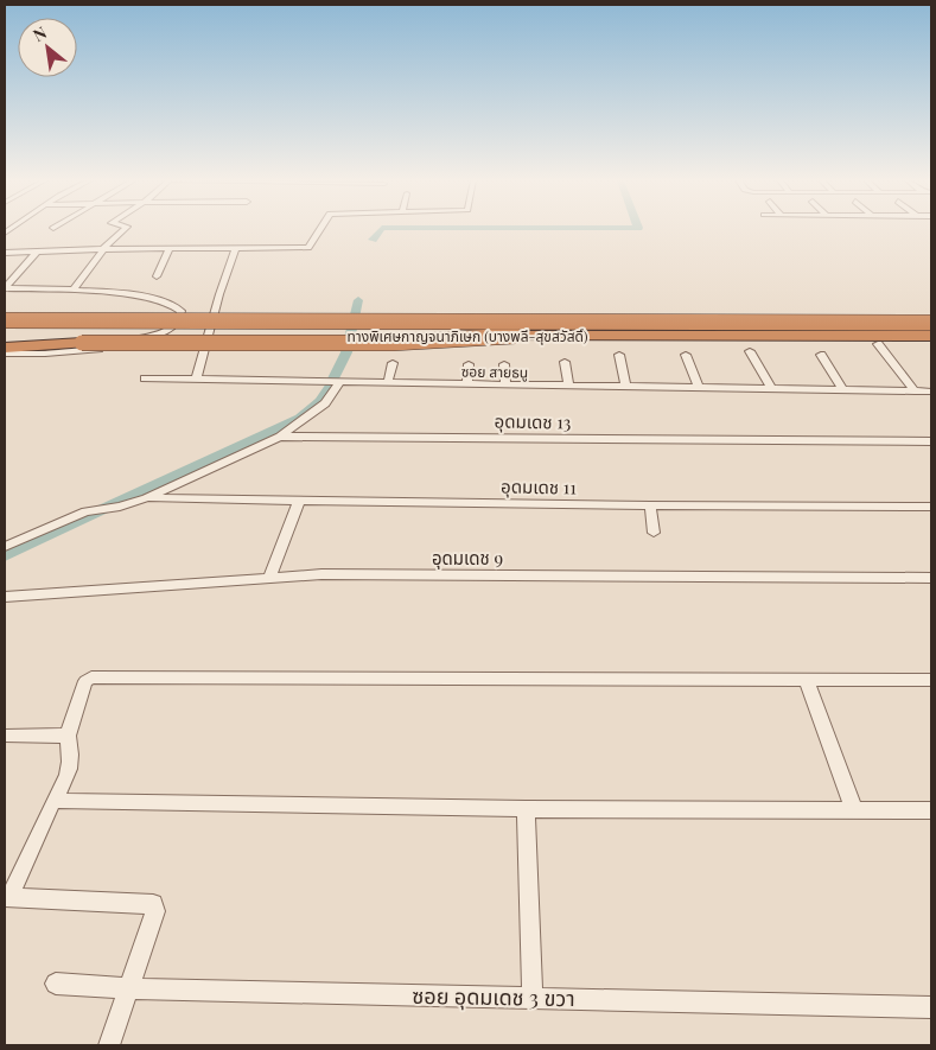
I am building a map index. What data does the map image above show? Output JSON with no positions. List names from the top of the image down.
{
  "streets": {
    "highway": ["ทางพิเศษกาญจนาภิเษก (บางพลี-สุขสวัสดิ์)"],
    "street": [
      "ซอย สายธนู",
      "อุดมเดช 13",
      "อุดมเดช 11",
      "อุดมเดช 9",
      "ซอย อุดมเดช 3 ขวา"
    ]
  },
  "crossings": [
    ["อุดมเดช 13", "อุดมเดช 11"]
  ],
  "north": "top left"
}
